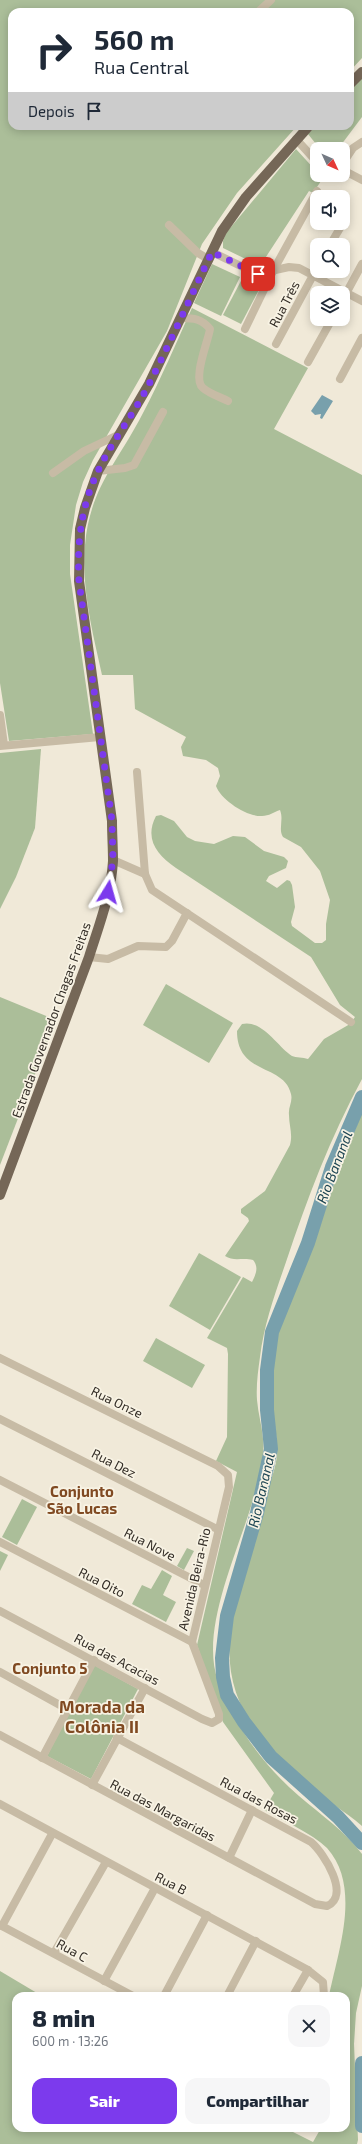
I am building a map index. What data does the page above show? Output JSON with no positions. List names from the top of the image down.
{
  "streets": {
    "main road": ["Estrada Governador Chagas Freitas"],
    "street": [
      "Rua Três",
      "Rua Onze",
      "Rua Dez",
      "Rua Nove",
      "Avenida Beira-Rio",
      "Rua Oito",
      "Rua das Acacias",
      "Rua das Rosas",
      "Rua das Margaridas",
      "Rua B",
      "Rua C"
    ]
  },
  "crossings": [
    ["Rua Onze", "Avenida Beira-Rio"],
    ["Rua Dez", "Avenida Beira-Rio"],
    ["Rua Nove", "Avenida Beira-Rio"],
    ["Avenida Beira-Rio", "Rua Oito"],
    ["Avenida Beira-Rio", "Rua das Acacias"],
    ["Rua das Rosas", "Rua das Margaridas"]
  ],
  "districts": ["Conjunto São Lucas", "Conjunto 5", "Morada da Colônia II"],
  "water": ["Rio Bananal"],
  "north": "bottom right",
  "page": {
    "turn": ["560 m", "Rua Central"],
    "then": "Depois",
    "heading": ["8 min", "600 m · 13:26"],
    "buttons": ["Sair", "Compartilhar"]
  }
}
